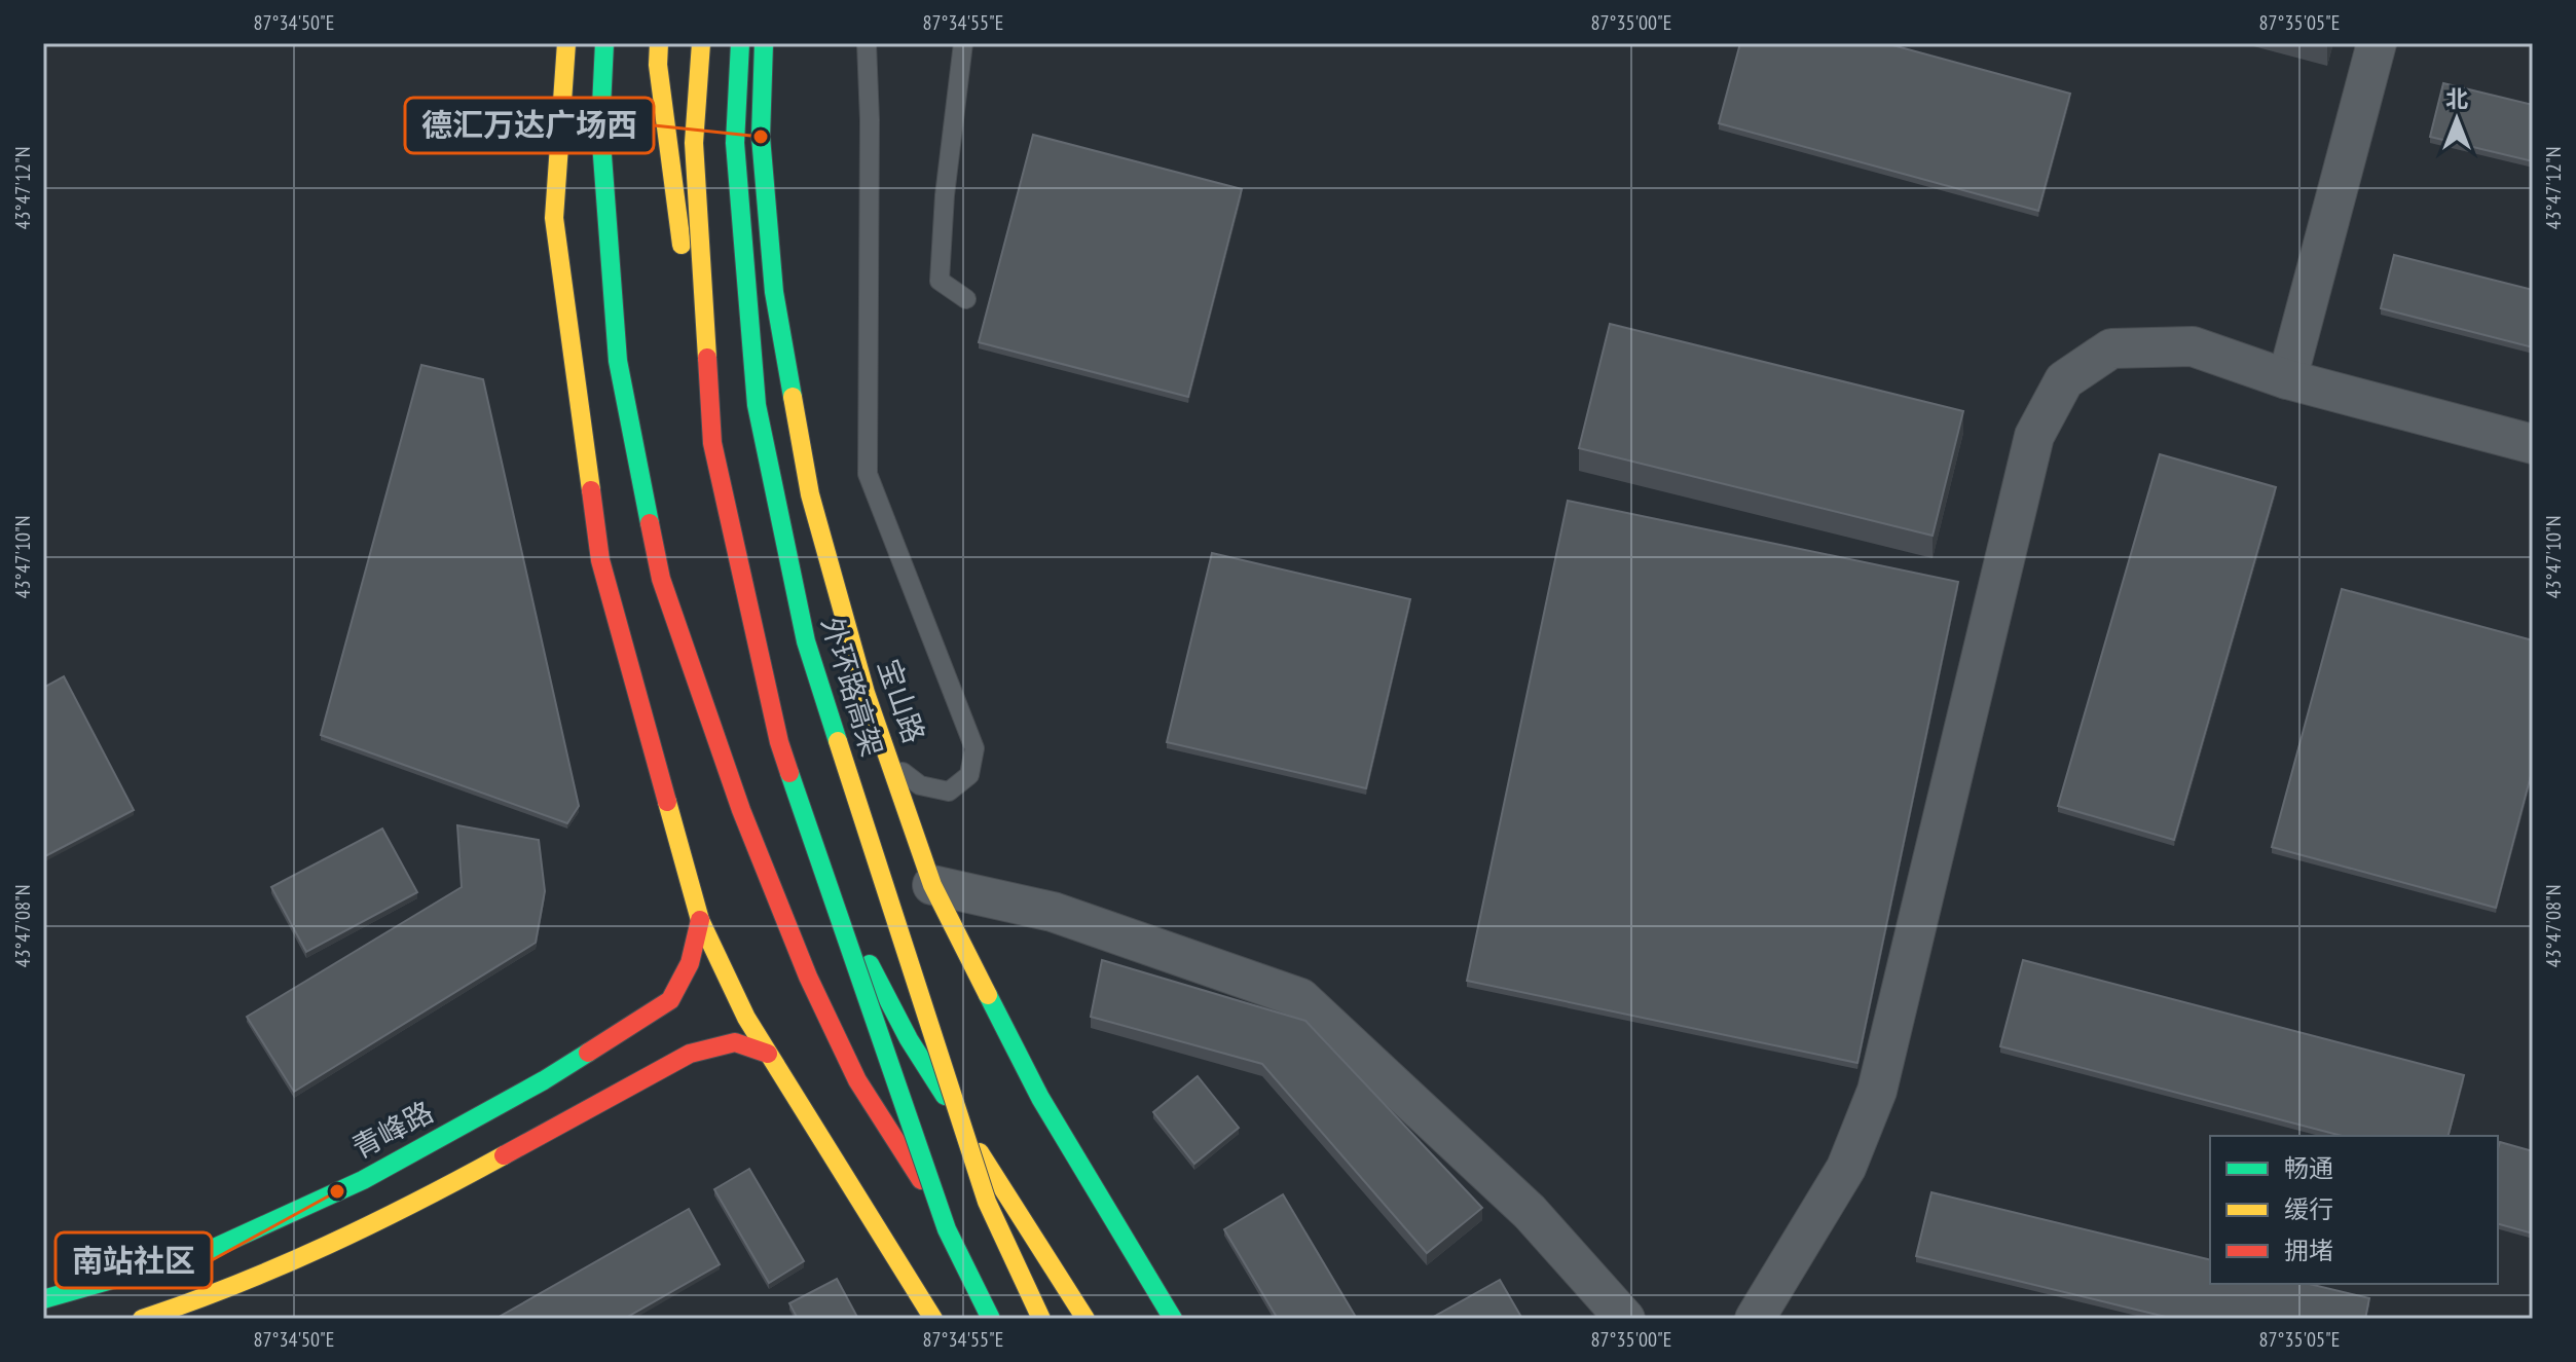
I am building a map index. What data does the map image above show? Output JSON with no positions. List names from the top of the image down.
{
  "streets": {
    "main road": ["外环路高架", "宝山路", "青峰路"]
  },
  "places": ["德汇万达广场西", "南站社区"],
  "legend": ["畅通", "缓行", "拥堵"],
  "north": "top",
  "coordinates": [
    "87°34'50\"E",
    "87°34'55\"E",
    "87°35'00\"E",
    "87°35'05\"E",
    "43°47'12\"N",
    "43°47'10\"N",
    "43°47'08\"N"
  ]
}
